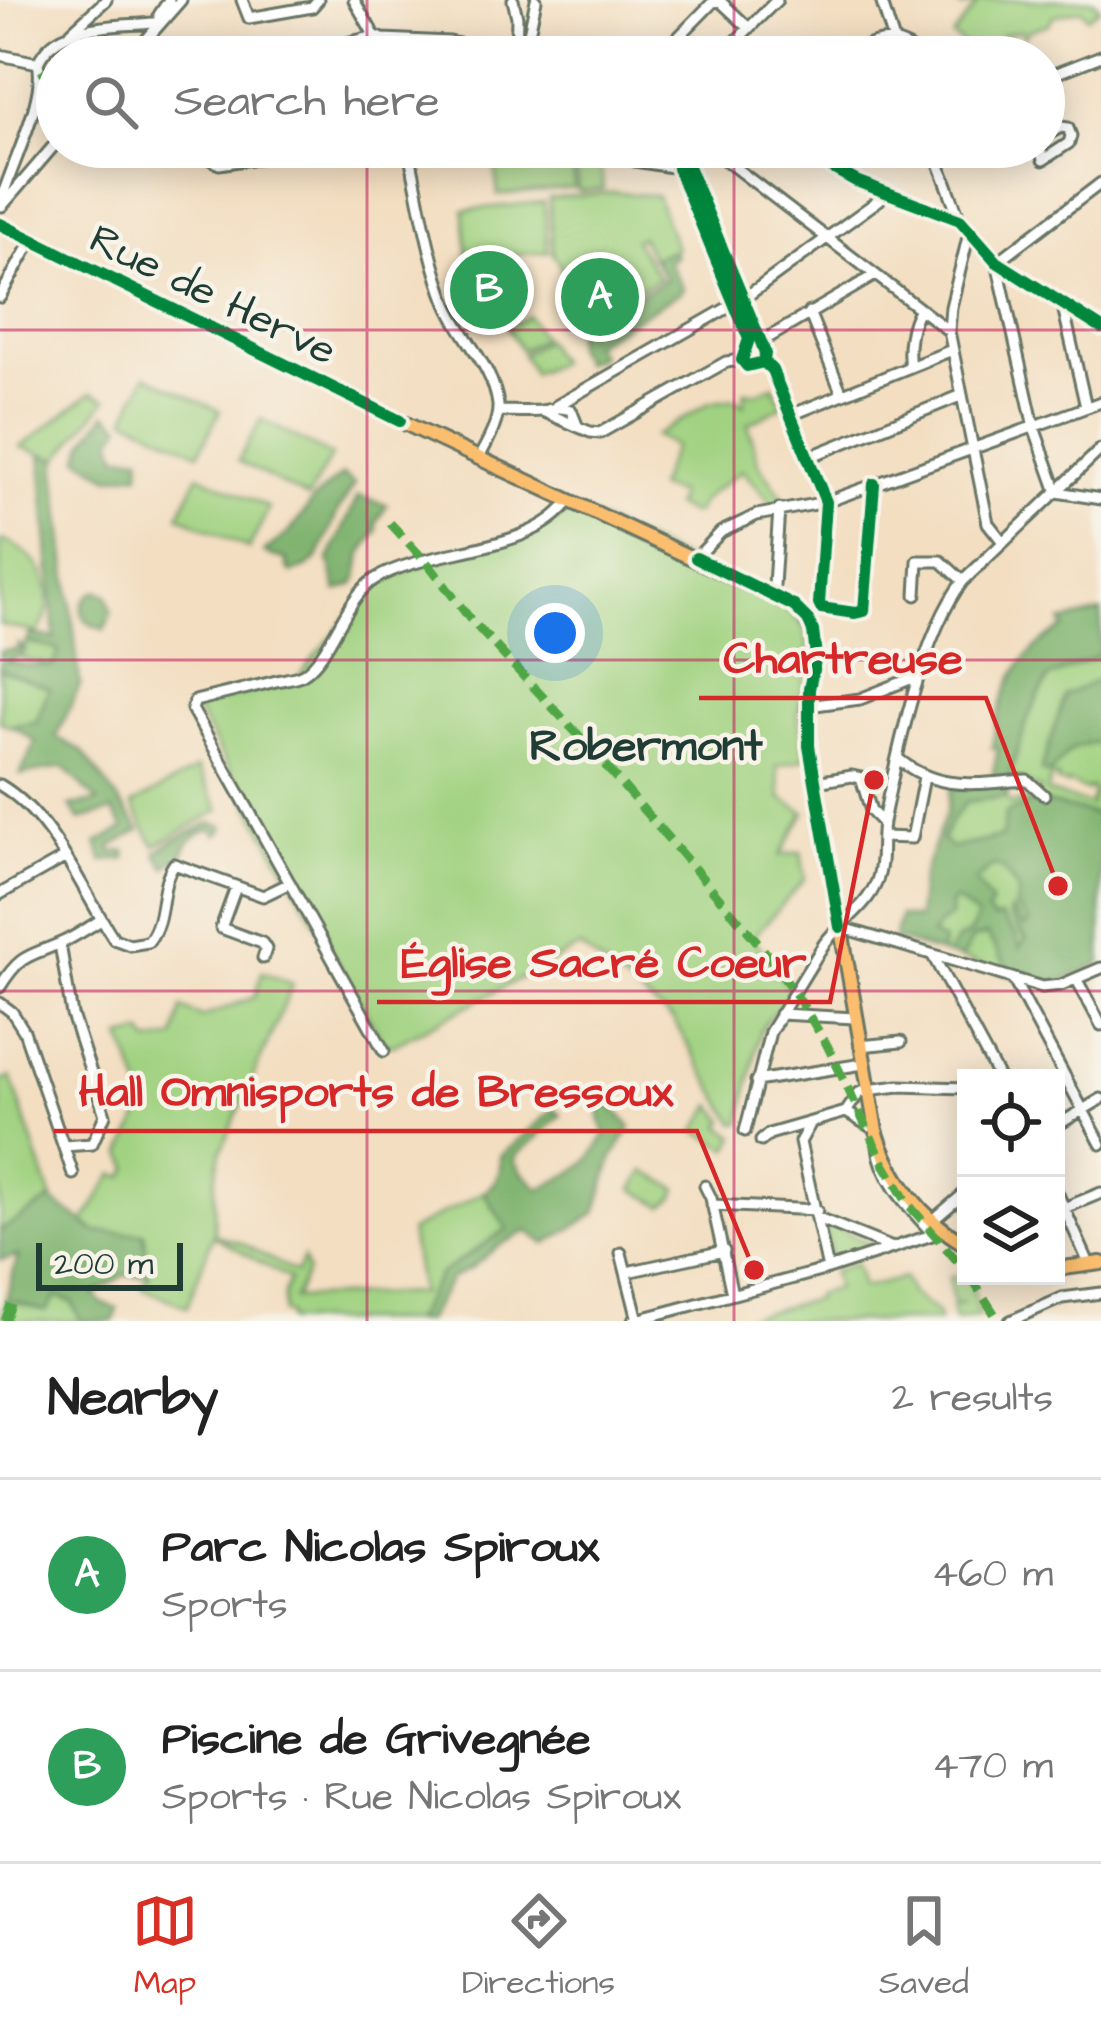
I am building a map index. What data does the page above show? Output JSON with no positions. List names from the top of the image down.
{
  "streets": {
    "main road": ["Rue de Herve"]
  },
  "districts": ["Robermont"],
  "places": ["Église Sacré Coeur", "Chartreuse", "Hall Omnisports de Bressoux"],
  "scale_bar": "200 m",
  "page": {
    "search": "Search here",
    "pins": ["B", "A"],
    "scale": "200 m",
    "heading": ["Nearby", "2 results"],
    "list": [
      {
        "mark": "A",
        "name": "Parc Nicolas Spiroux",
        "note": "Sports",
        "value": "460 m"
      },
      {
        "mark": "B",
        "name": "Piscine de Grivegnée",
        "note": "Sports · Rue Nicolas Spiroux",
        "value": "470 m"
      }
    ],
    "nav": ["Map", "Directions", "Saved"]
  }
}
